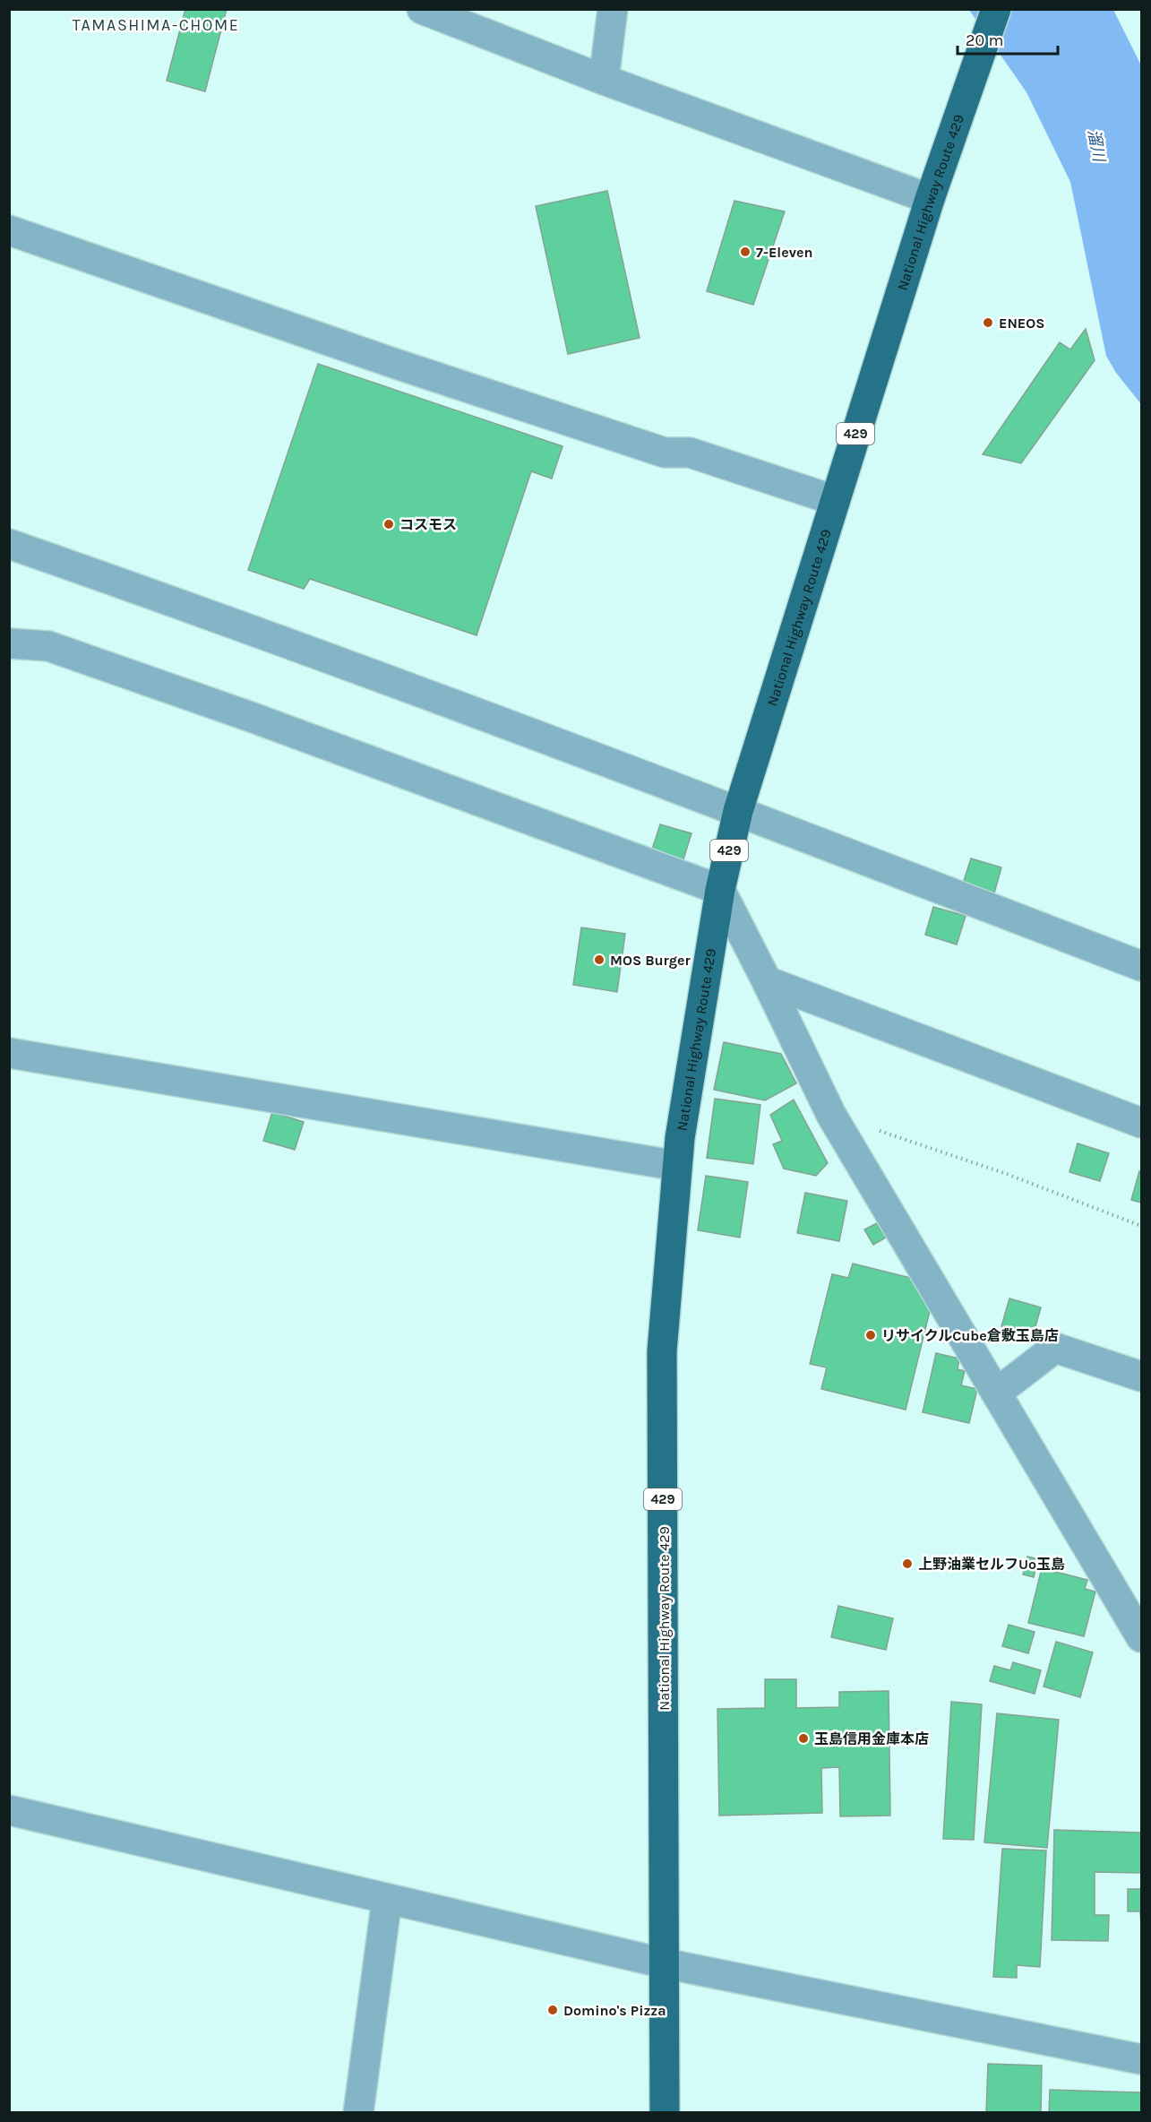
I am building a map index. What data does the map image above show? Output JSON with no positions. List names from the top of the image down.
{
  "streets": {
    "highway": ["National Highway Route 429", "429"]
  },
  "districts": ["TAMASHIMA-CHOME"],
  "water": ["溜川"],
  "places": [
    "7-Eleven",
    "ENEOS",
    "コスモス",
    "MOS Burger",
    "リサイクルCube倉敷玉島店",
    "上野油業セルフUo玉島",
    "玉島信用金庫本店",
    "Domino's Pizza"
  ],
  "scale_bar": "20 m"
}
